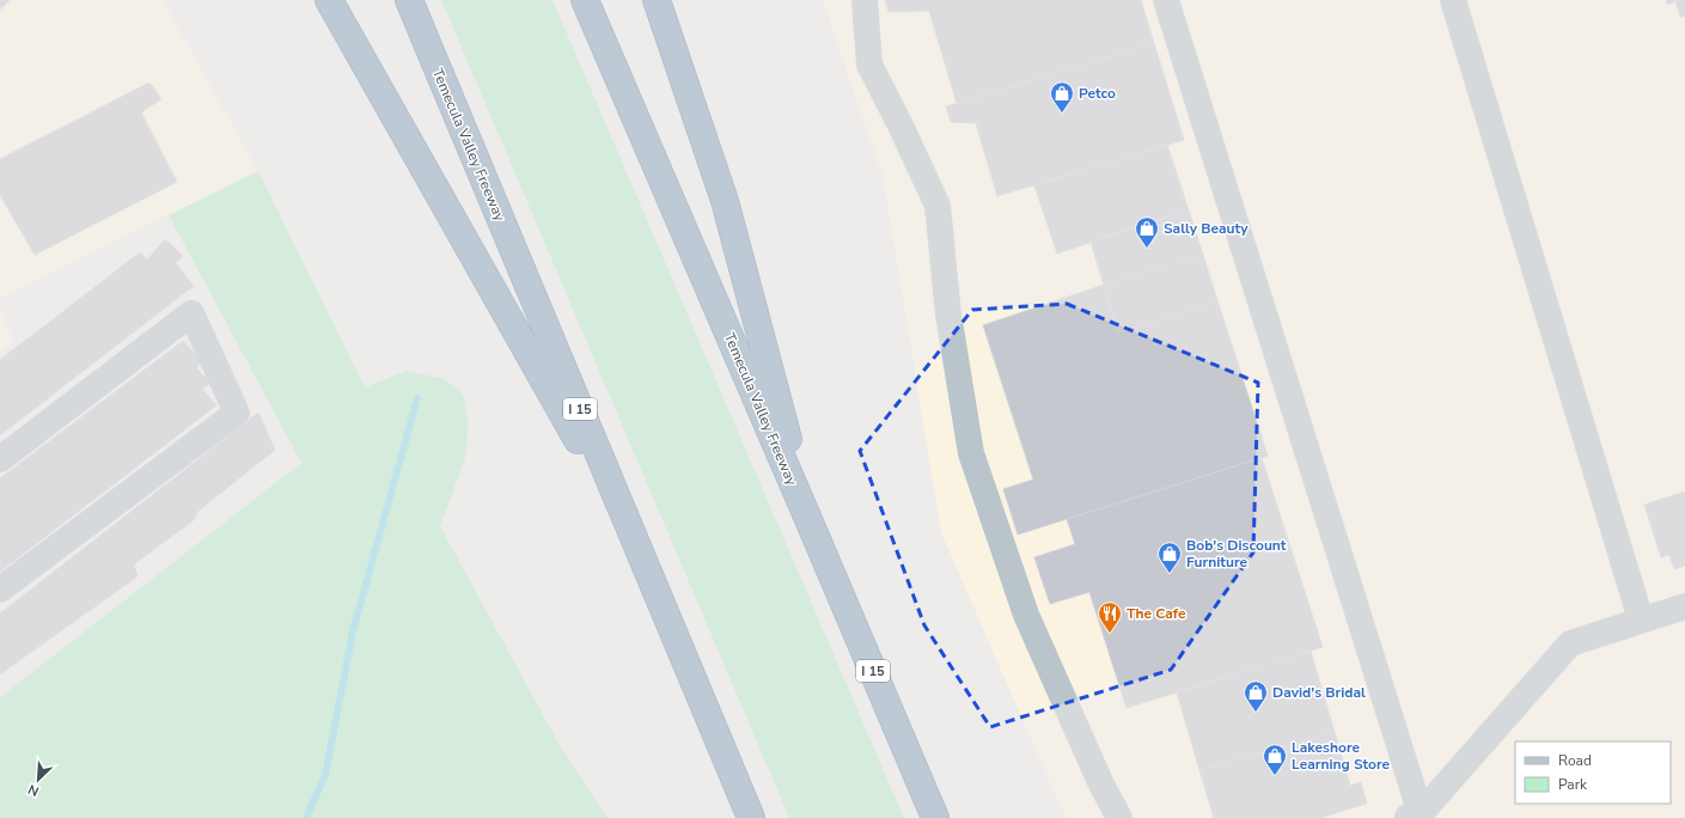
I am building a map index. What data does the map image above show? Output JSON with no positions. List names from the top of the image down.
{
  "streets": {
    "highway": ["Temecula Valley Freeway", "I 15"]
  },
  "places": {
    "shop": [
      "Petco",
      "Sally Beauty",
      "Bob's Discount Furniture",
      "David's Bridal",
      "Lakeshore Learning Store"
    ],
    "restaurant": ["The Cafe"]
  },
  "legend": ["Road", "Park"],
  "north": "bottom left"
}
